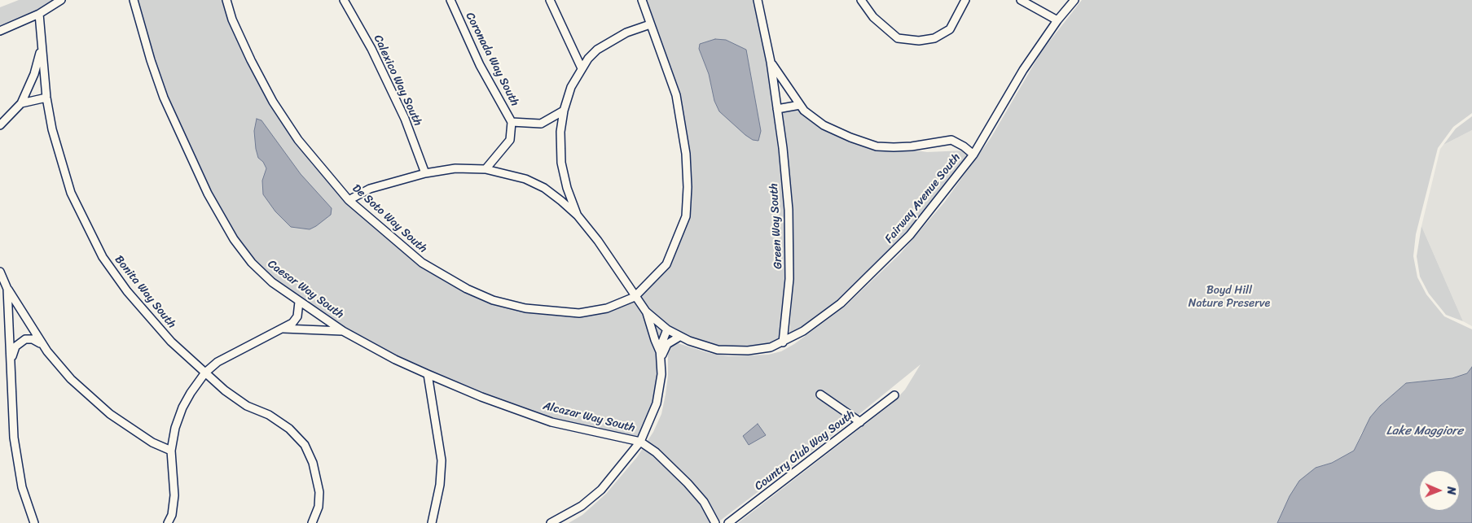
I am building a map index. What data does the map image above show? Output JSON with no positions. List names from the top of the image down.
{
  "streets": {
    "street": [
      "Coronada Way South",
      "Calexico Way South",
      "Fairway Avenue South",
      "De Soto Way South",
      "Green Way South",
      "Caesar Way South",
      "Bonita Way South",
      "Alcazar Way South",
      "Country Club Way South"
    ]
  },
  "crossings": [
    ["Fairway Avenue South", "De Soto Way South"],
    ["Fairway Avenue South", "Green Way South"],
    ["Caesar Way South", "Alcazar Way South"]
  ],
  "water": ["Lake Maggiore"],
  "parks": ["Boyd Hill Nature Preserve"],
  "north": "right"
}
